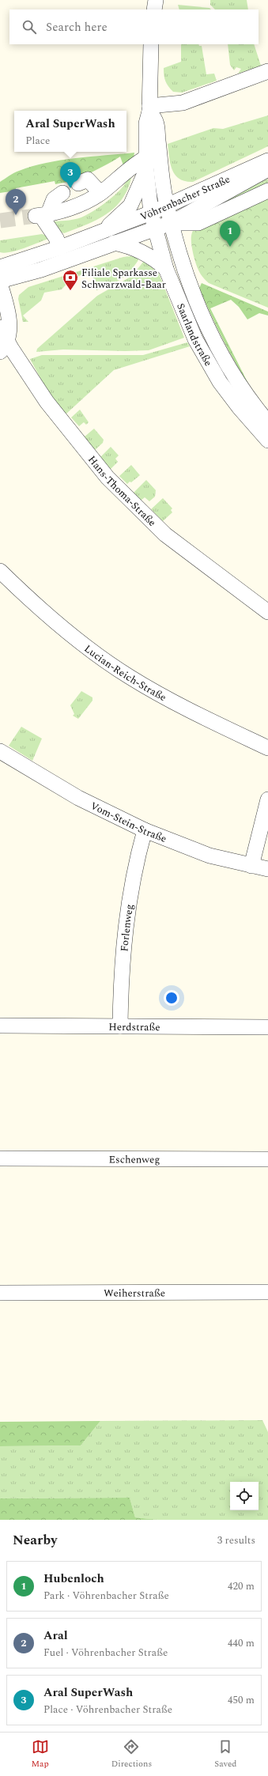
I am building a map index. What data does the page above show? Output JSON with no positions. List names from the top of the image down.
{
  "streets": {
    "street": [
      "Vöhrenbacher Straße",
      "Saarlandstraße",
      "Hans-Thoma-Straße",
      "Lucian-Reich-Straße",
      "Vom-Stein-Straße",
      "Forlenweg",
      "Herdstraße",
      "Eschenweg",
      "Weiherstraße"
    ]
  },
  "crossings": [
    ["Vöhrenbacher Straße", "Saarlandstraße"],
    ["Vom-Stein-Straße", "Forlenweg"],
    ["Forlenweg", "Herdstraße"]
  ],
  "places": {
    "bank": ["Filiale Sparkasse Schwarzwald-Baar"]
  },
  "page": {
    "search": "Search here",
    "popup": ["Aral SuperWash", "Place"],
    "pins": ["3", "2", "1"],
    "heading": ["Nearby", "3 results"],
    "list": [
      {
        "mark": "1",
        "name": "Hubenloch",
        "note": "Park · Vöhrenbacher Straße",
        "value": "420 m"
      },
      {
        "mark": "2",
        "name": "Aral",
        "note": "Fuel · Vöhrenbacher Straße",
        "value": "440 m"
      },
      {
        "mark": "3",
        "name": "Aral SuperWash",
        "note": "Place · Vöhrenbacher Straße",
        "value": "450 m"
      }
    ],
    "nav": ["Map", "Directions", "Saved"]
  }
}
